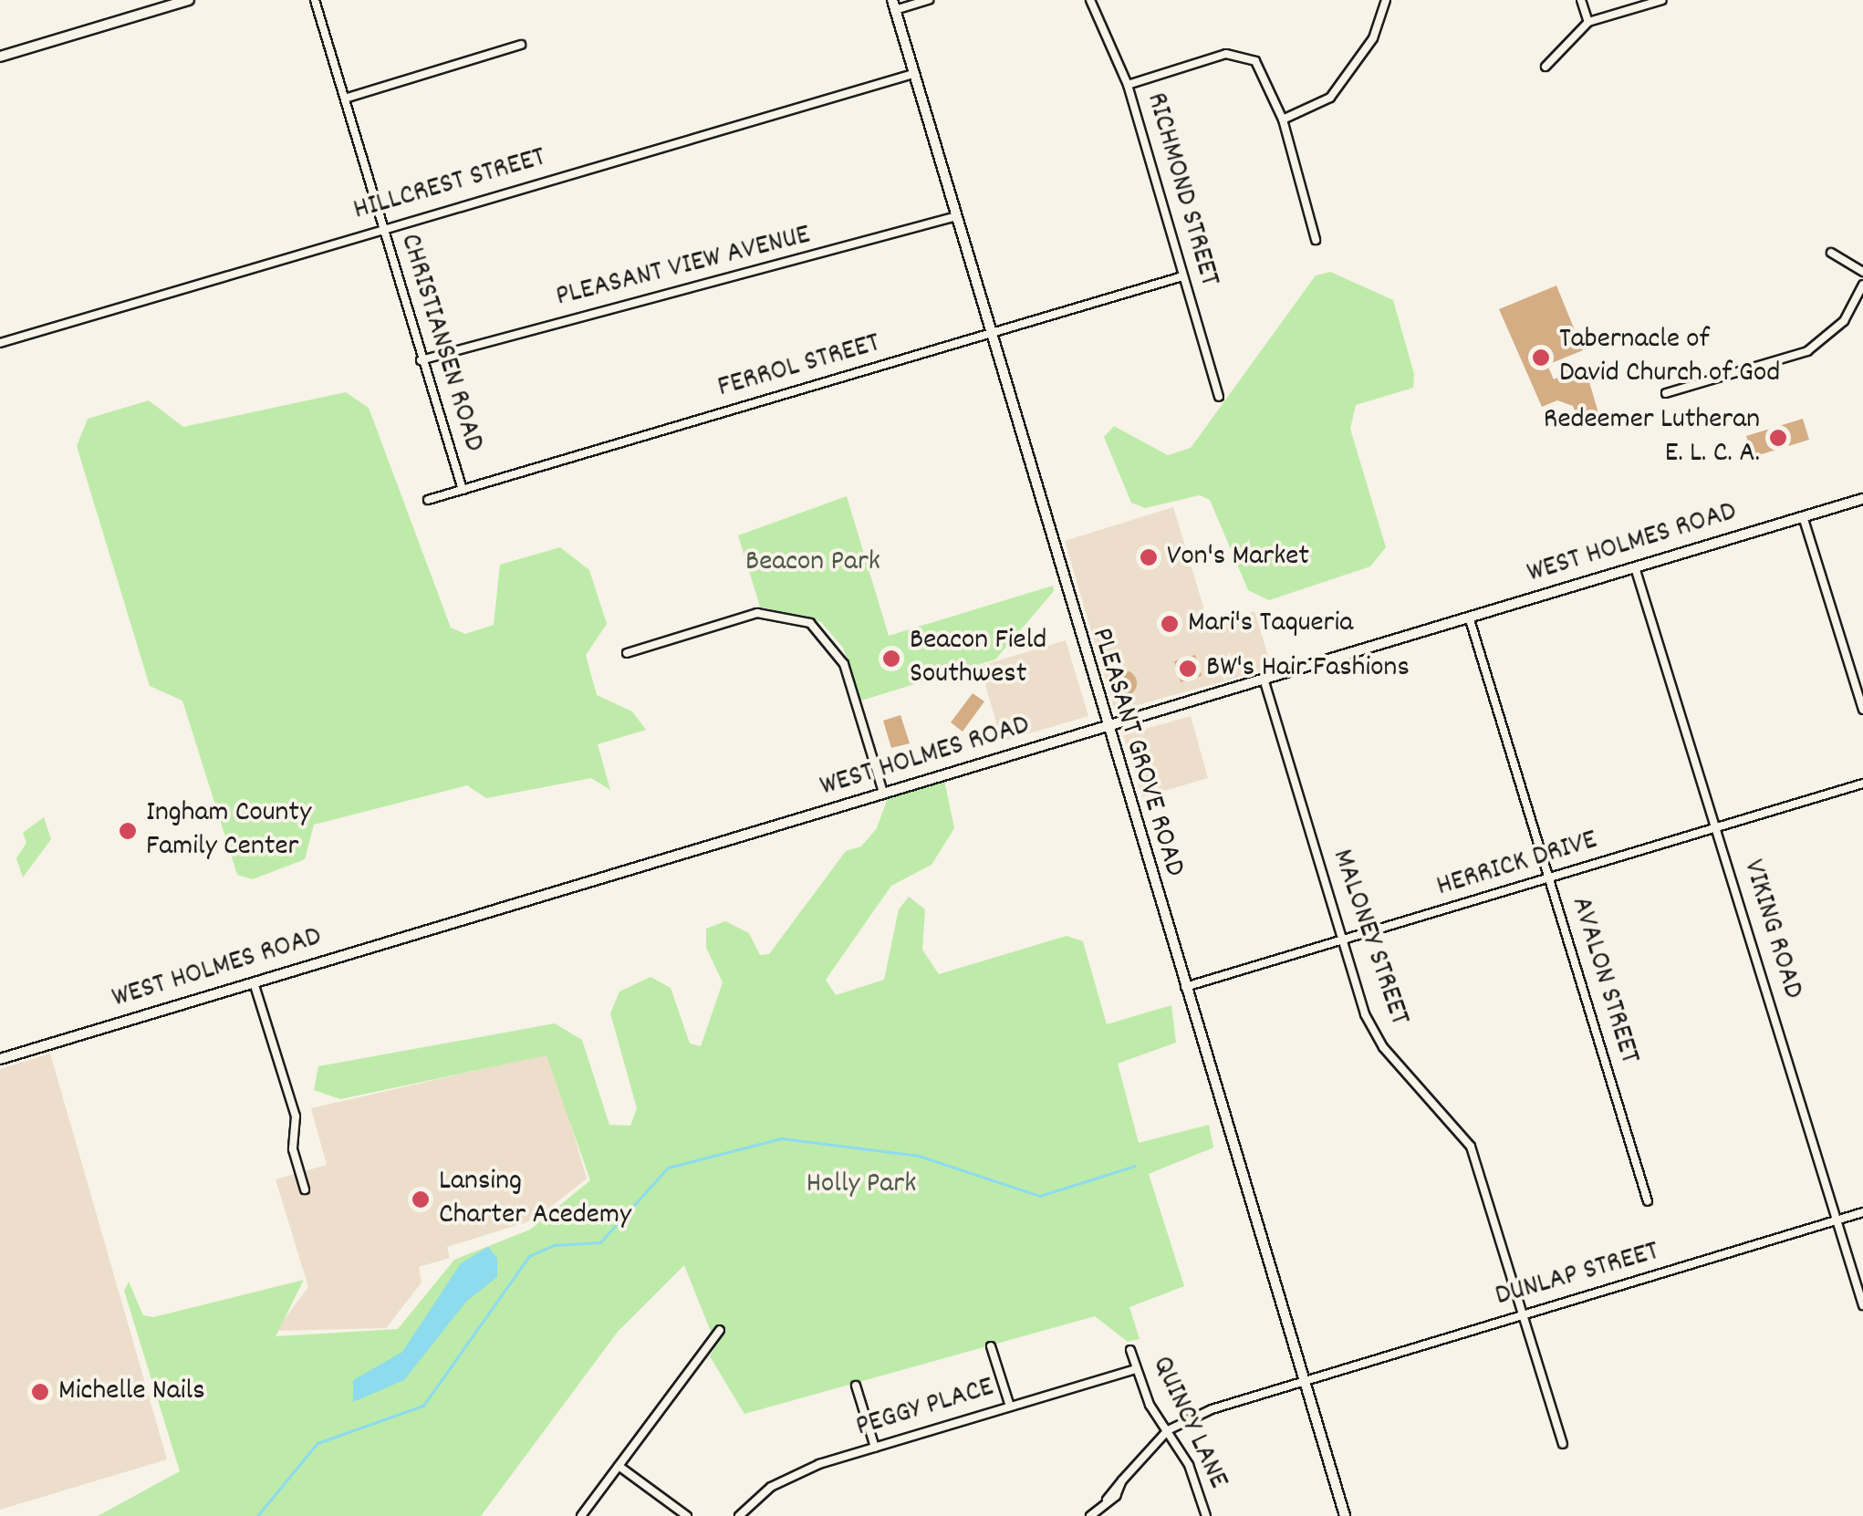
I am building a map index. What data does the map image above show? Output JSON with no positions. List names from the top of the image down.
{
  "streets": {
    "street": [
      "HILLCREST STREET",
      "RICHMOND STREET",
      "PLEASANT VIEW AVENUE",
      "CHRISTIANSEN ROAD",
      "FERROL STREET",
      "WEST HOLMES ROAD",
      "PLEASANT GROVE ROAD",
      "HERRICK DRIVE",
      "VIKING ROAD",
      "MALONEY STREET",
      "AVALON STREET",
      "DUNLAP STREET",
      "PEGGY PLACE",
      "QUINCY LANE"
    ]
  },
  "crossings": [
    ["HILLCREST STREET", "CHRISTIANSEN ROAD"],
    ["HILLCREST STREET", "PLEASANT GROVE ROAD"],
    ["RICHMOND STREET", "FERROL STREET"],
    ["PLEASANT VIEW AVENUE", "CHRISTIANSEN ROAD"],
    ["PLEASANT VIEW AVENUE", "PLEASANT GROVE ROAD"],
    ["CHRISTIANSEN ROAD", "FERROL STREET"],
    ["FERROL STREET", "PLEASANT GROVE ROAD"],
    ["WEST HOLMES ROAD", "PLEASANT GROVE ROAD"],
    ["WEST HOLMES ROAD", "VIKING ROAD"],
    ["WEST HOLMES ROAD", "MALONEY STREET"],
    ["WEST HOLMES ROAD", "AVALON STREET"],
    ["PLEASANT GROVE ROAD", "HERRICK DRIVE"],
    ["PLEASANT GROVE ROAD", "DUNLAP STREET"],
    ["HERRICK DRIVE", "VIKING ROAD"],
    ["HERRICK DRIVE", "MALONEY STREET"],
    ["HERRICK DRIVE", "AVALON STREET"],
    ["VIKING ROAD", "DUNLAP STREET"],
    ["MALONEY STREET", "DUNLAP STREET"],
    ["DUNLAP STREET", "QUINCY LANE"],
    ["PEGGY PLACE", "QUINCY LANE"]
  ],
  "parks": ["Beacon Park", "Holly Park"],
  "places": [
    "Tabernacle of David Church of God",
    "Redeemer Lutheran E. L. C. A.",
    "Von's Market",
    "Mari's Taqueria",
    "Beacon Field Southwest",
    "BW's Hair Fashions",
    "Ingham County Family Center",
    "Lansing Charter Acedemy",
    "Michelle Nails"
  ]
}
